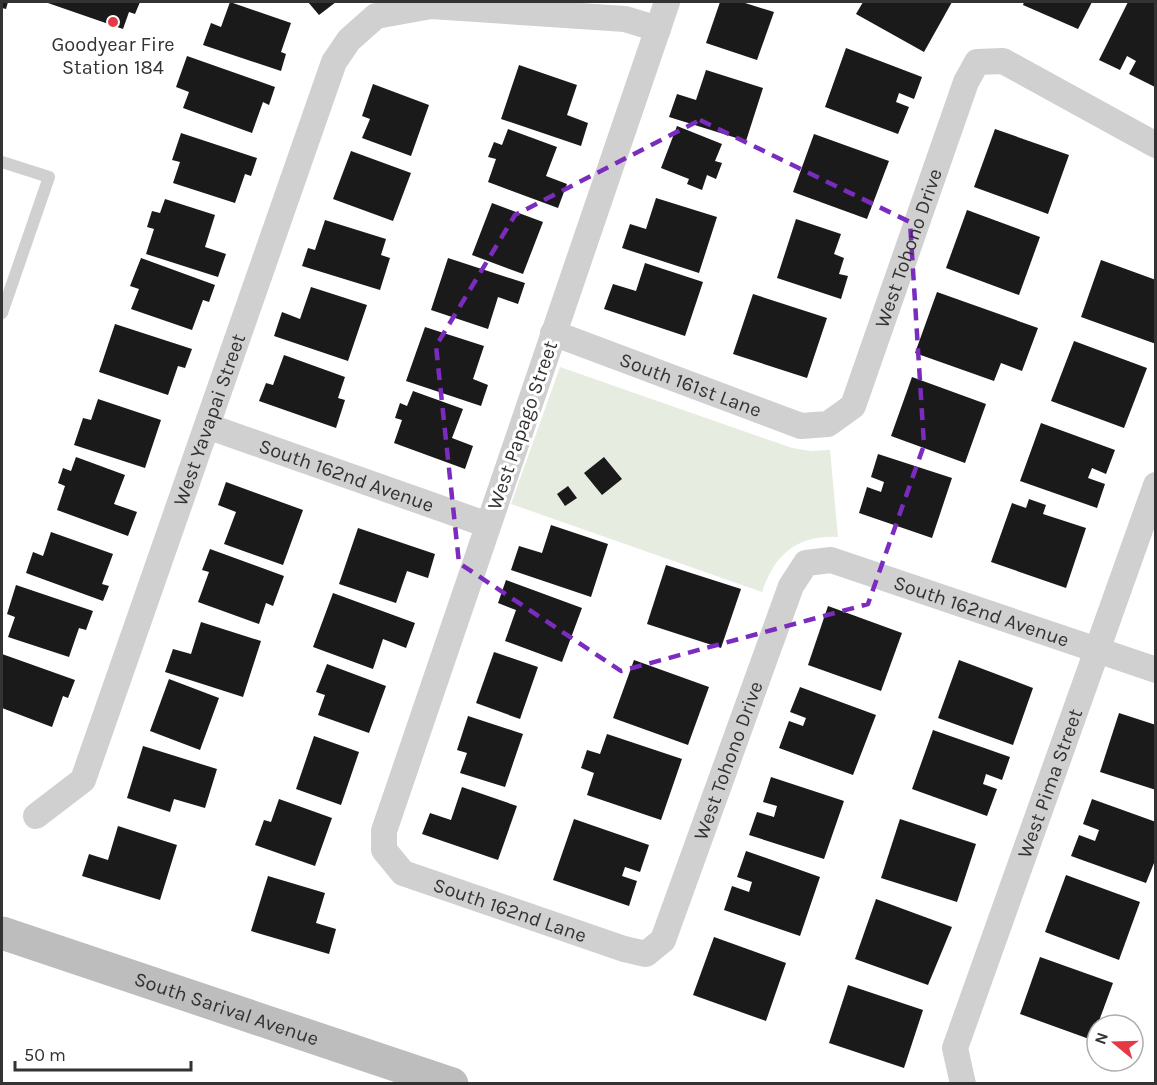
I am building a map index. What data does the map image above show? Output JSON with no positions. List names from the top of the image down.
{
  "streets": {
    "main road": ["South Sarival Avenue"],
    "street": [
      "West Tohono Drive",
      "South 161st Lane",
      "West Yavapai Street",
      "West Papago Street",
      "South 162nd Avenue",
      "West Pima Street",
      "South 162nd Lane"
    ]
  },
  "crossings": [
    ["West Tohono Drive", "South 161st Lane"],
    ["West Tohono Drive", "South 162nd Avenue"],
    ["West Tohono Drive", "South 162nd Lane"],
    ["South 161st Lane", "West Papago Street"],
    ["West Yavapai Street", "West Papago Street"],
    ["West Yavapai Street", "South 162nd Avenue"],
    ["West Papago Street", "South 162nd Avenue"],
    ["West Papago Street", "South 162nd Lane"],
    ["South 162nd Avenue", "West Pima Street"]
  ],
  "places": ["Goodyear Fire Station 184"],
  "scale_bar": "50 m",
  "north": "left"
}
